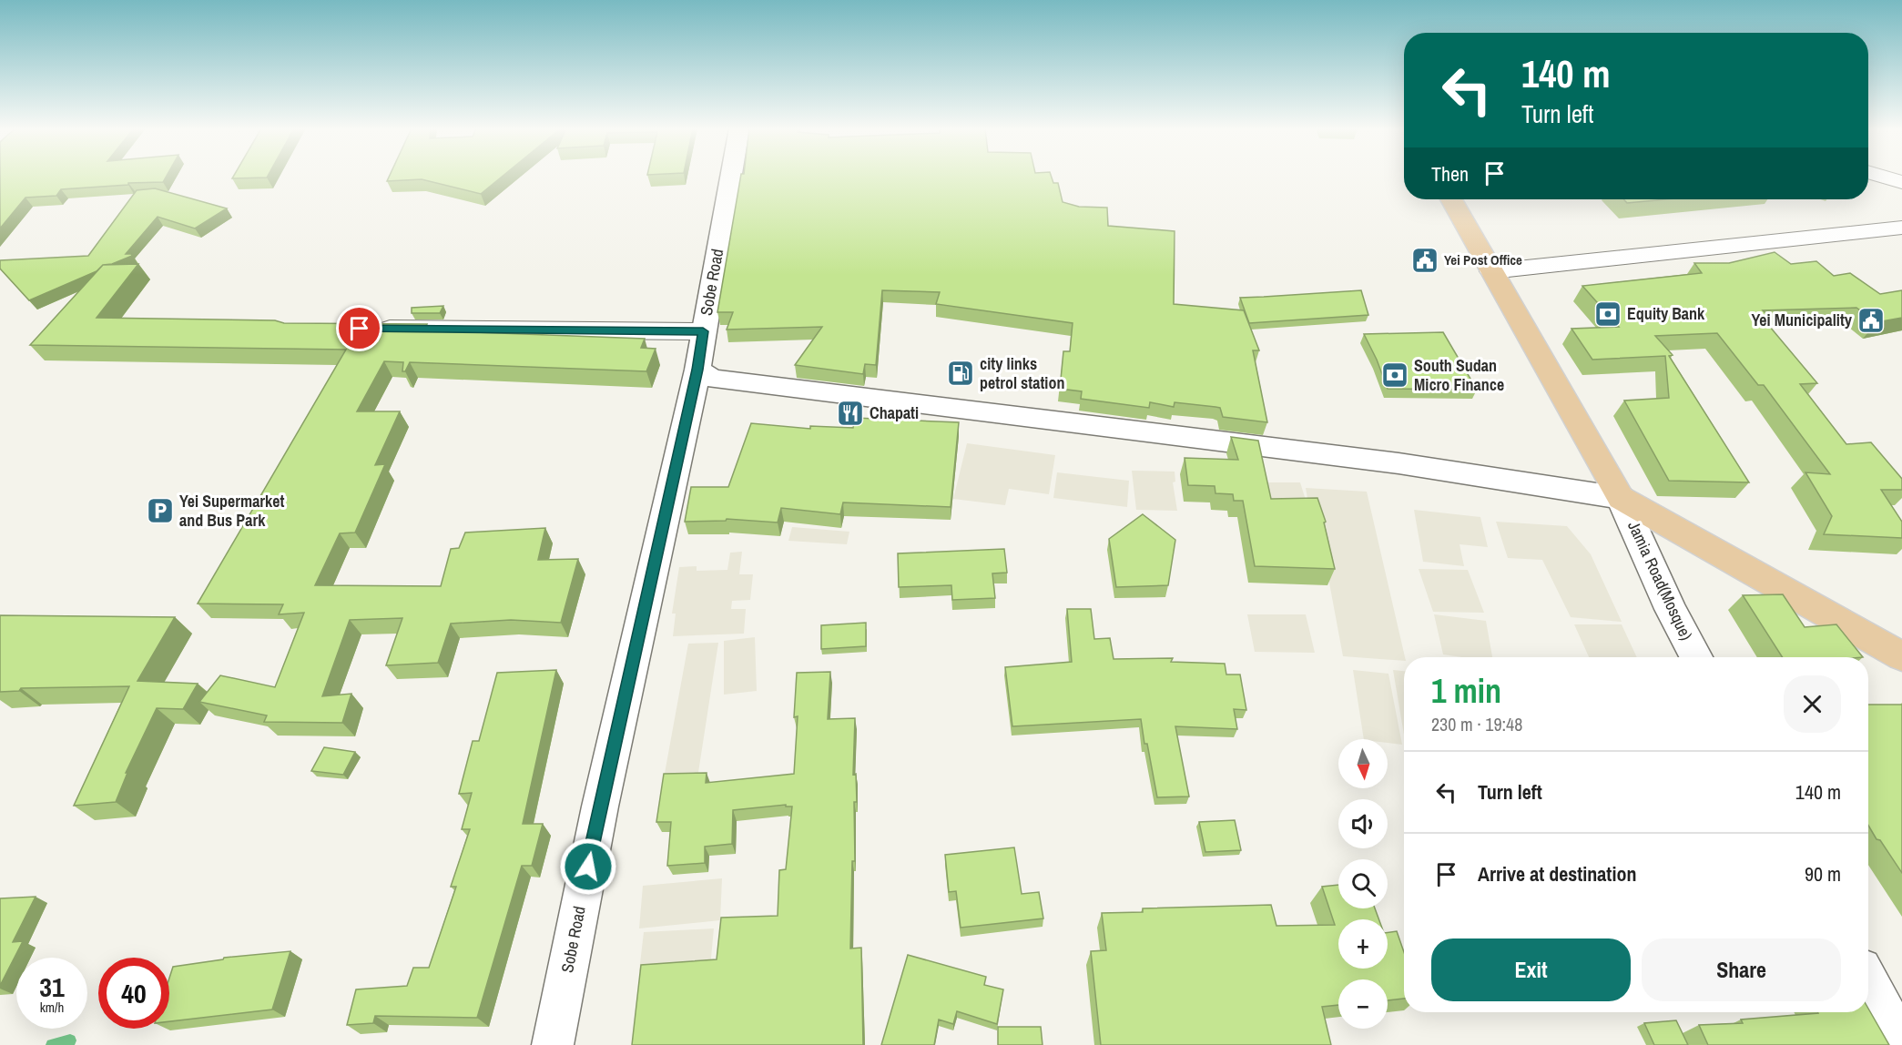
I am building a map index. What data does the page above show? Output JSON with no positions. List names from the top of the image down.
{
  "streets": {
    "street": ["Sobe Road", "Jamia Road(Mosque)"]
  },
  "places": {
    "public building": ["Yei Post Office", "Yei Municipality"],
    "bank": ["Equity Bank", "South Sudan Micro Finance"],
    "fuel station": ["city links petrol station"],
    "restaurant": ["Chapati"],
    "parking": ["Yei Supermarket and Bus Park"]
  },
  "north": "bottom",
  "page": {
    "turn": ["140 m", "Turn left"],
    "then": "Then",
    "heading": ["1 min", "230 m · 19:48"],
    "map_buttons": ["+", "−"],
    "list": [
      {
        "name": "Turn left",
        "value": "140 m"
      },
      {
        "name": "Arrive at destination",
        "value": "90 m"
      }
    ],
    "buttons": ["Exit", "Share"],
    "speed": "31 km/h",
    "limit": "40"
  }
}
